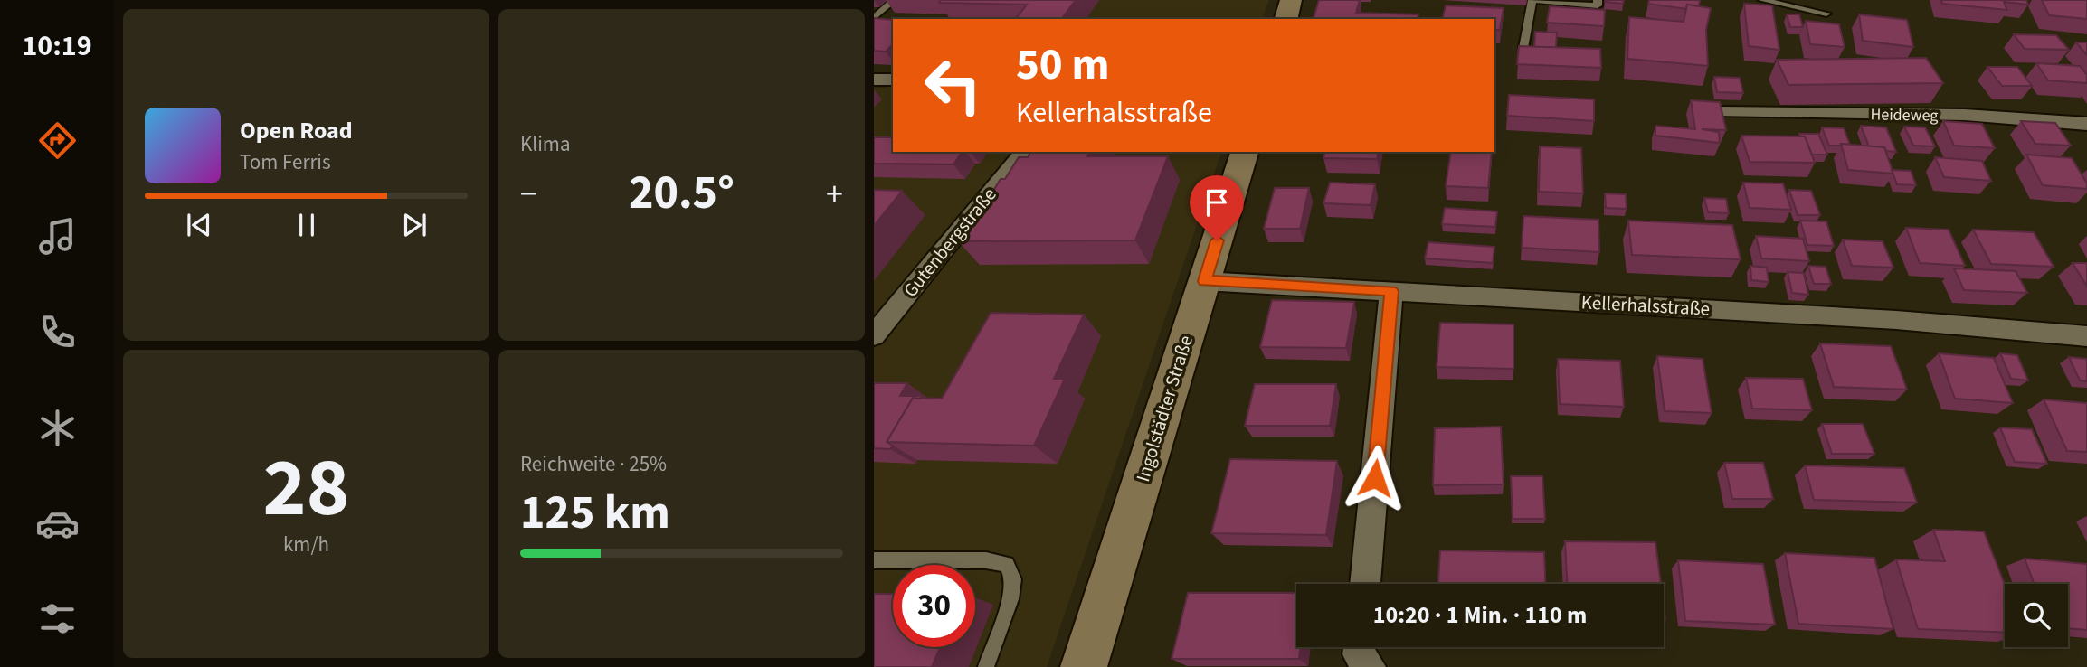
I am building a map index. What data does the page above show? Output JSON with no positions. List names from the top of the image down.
{
  "streets": {
    "street": [
      "Heideweg",
      "Gutenbergstraße",
      "Kellerhalsstraße",
      "Ingolstädter Straße"
    ]
  },
  "crossings": [
    ["Kellerhalsstraße", "Ingolstädter Straße"]
  ],
  "page": {
    "tabs": "10:19",
    "tile": [
      "Klima",
      ["28", "km/h"],
      ["Reichweite · 25%", "125 km"]
    ],
    "turn": ["50 m", "Kellerhalsstraße"],
    "song": ["Open Road", "Tom Ferris"],
    "heat": ["−", "20.5°", "+"],
    "limit": "30",
    "trip": "10:20 · 1 Min. · 110 m"
  }
}
